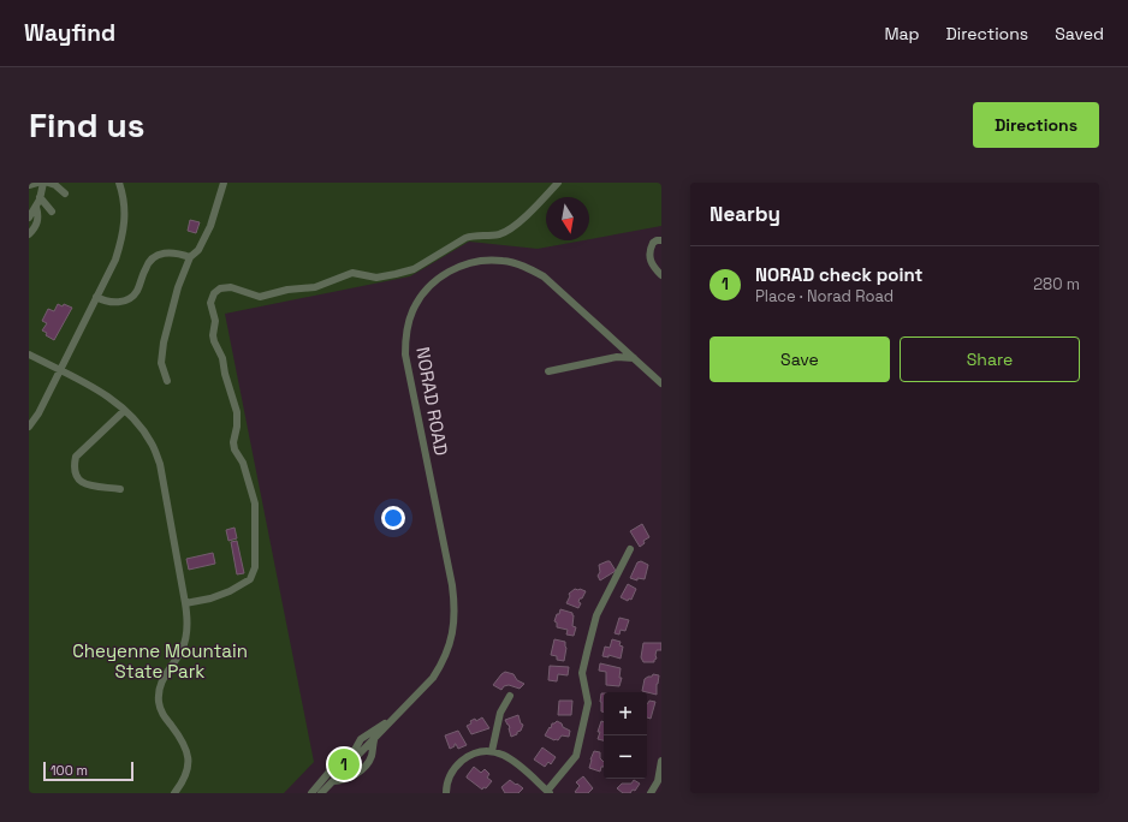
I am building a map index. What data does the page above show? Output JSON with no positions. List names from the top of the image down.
{
  "streets": {
    "street": ["NORAD ROAD"]
  },
  "parks": ["Cheyenne Mountain State Park"],
  "scale_bar": "100 m",
  "north": "bottom",
  "page": {
    "header": "Wayfind",
    "nav": ["Map", "Directions", "Saved"],
    "buttons": [
      "Directions",
      ["Save", "Share"]
    ],
    "title": "Find us",
    "heading": "Nearby",
    "list": [
      {
        "mark": "1",
        "name": "NORAD check point",
        "note": "Place · Norad Road",
        "value": "280 m"
      }
    ],
    "map_buttons": ["+", "−"],
    "pins": "1",
    "scale": "100 m"
  }
}
